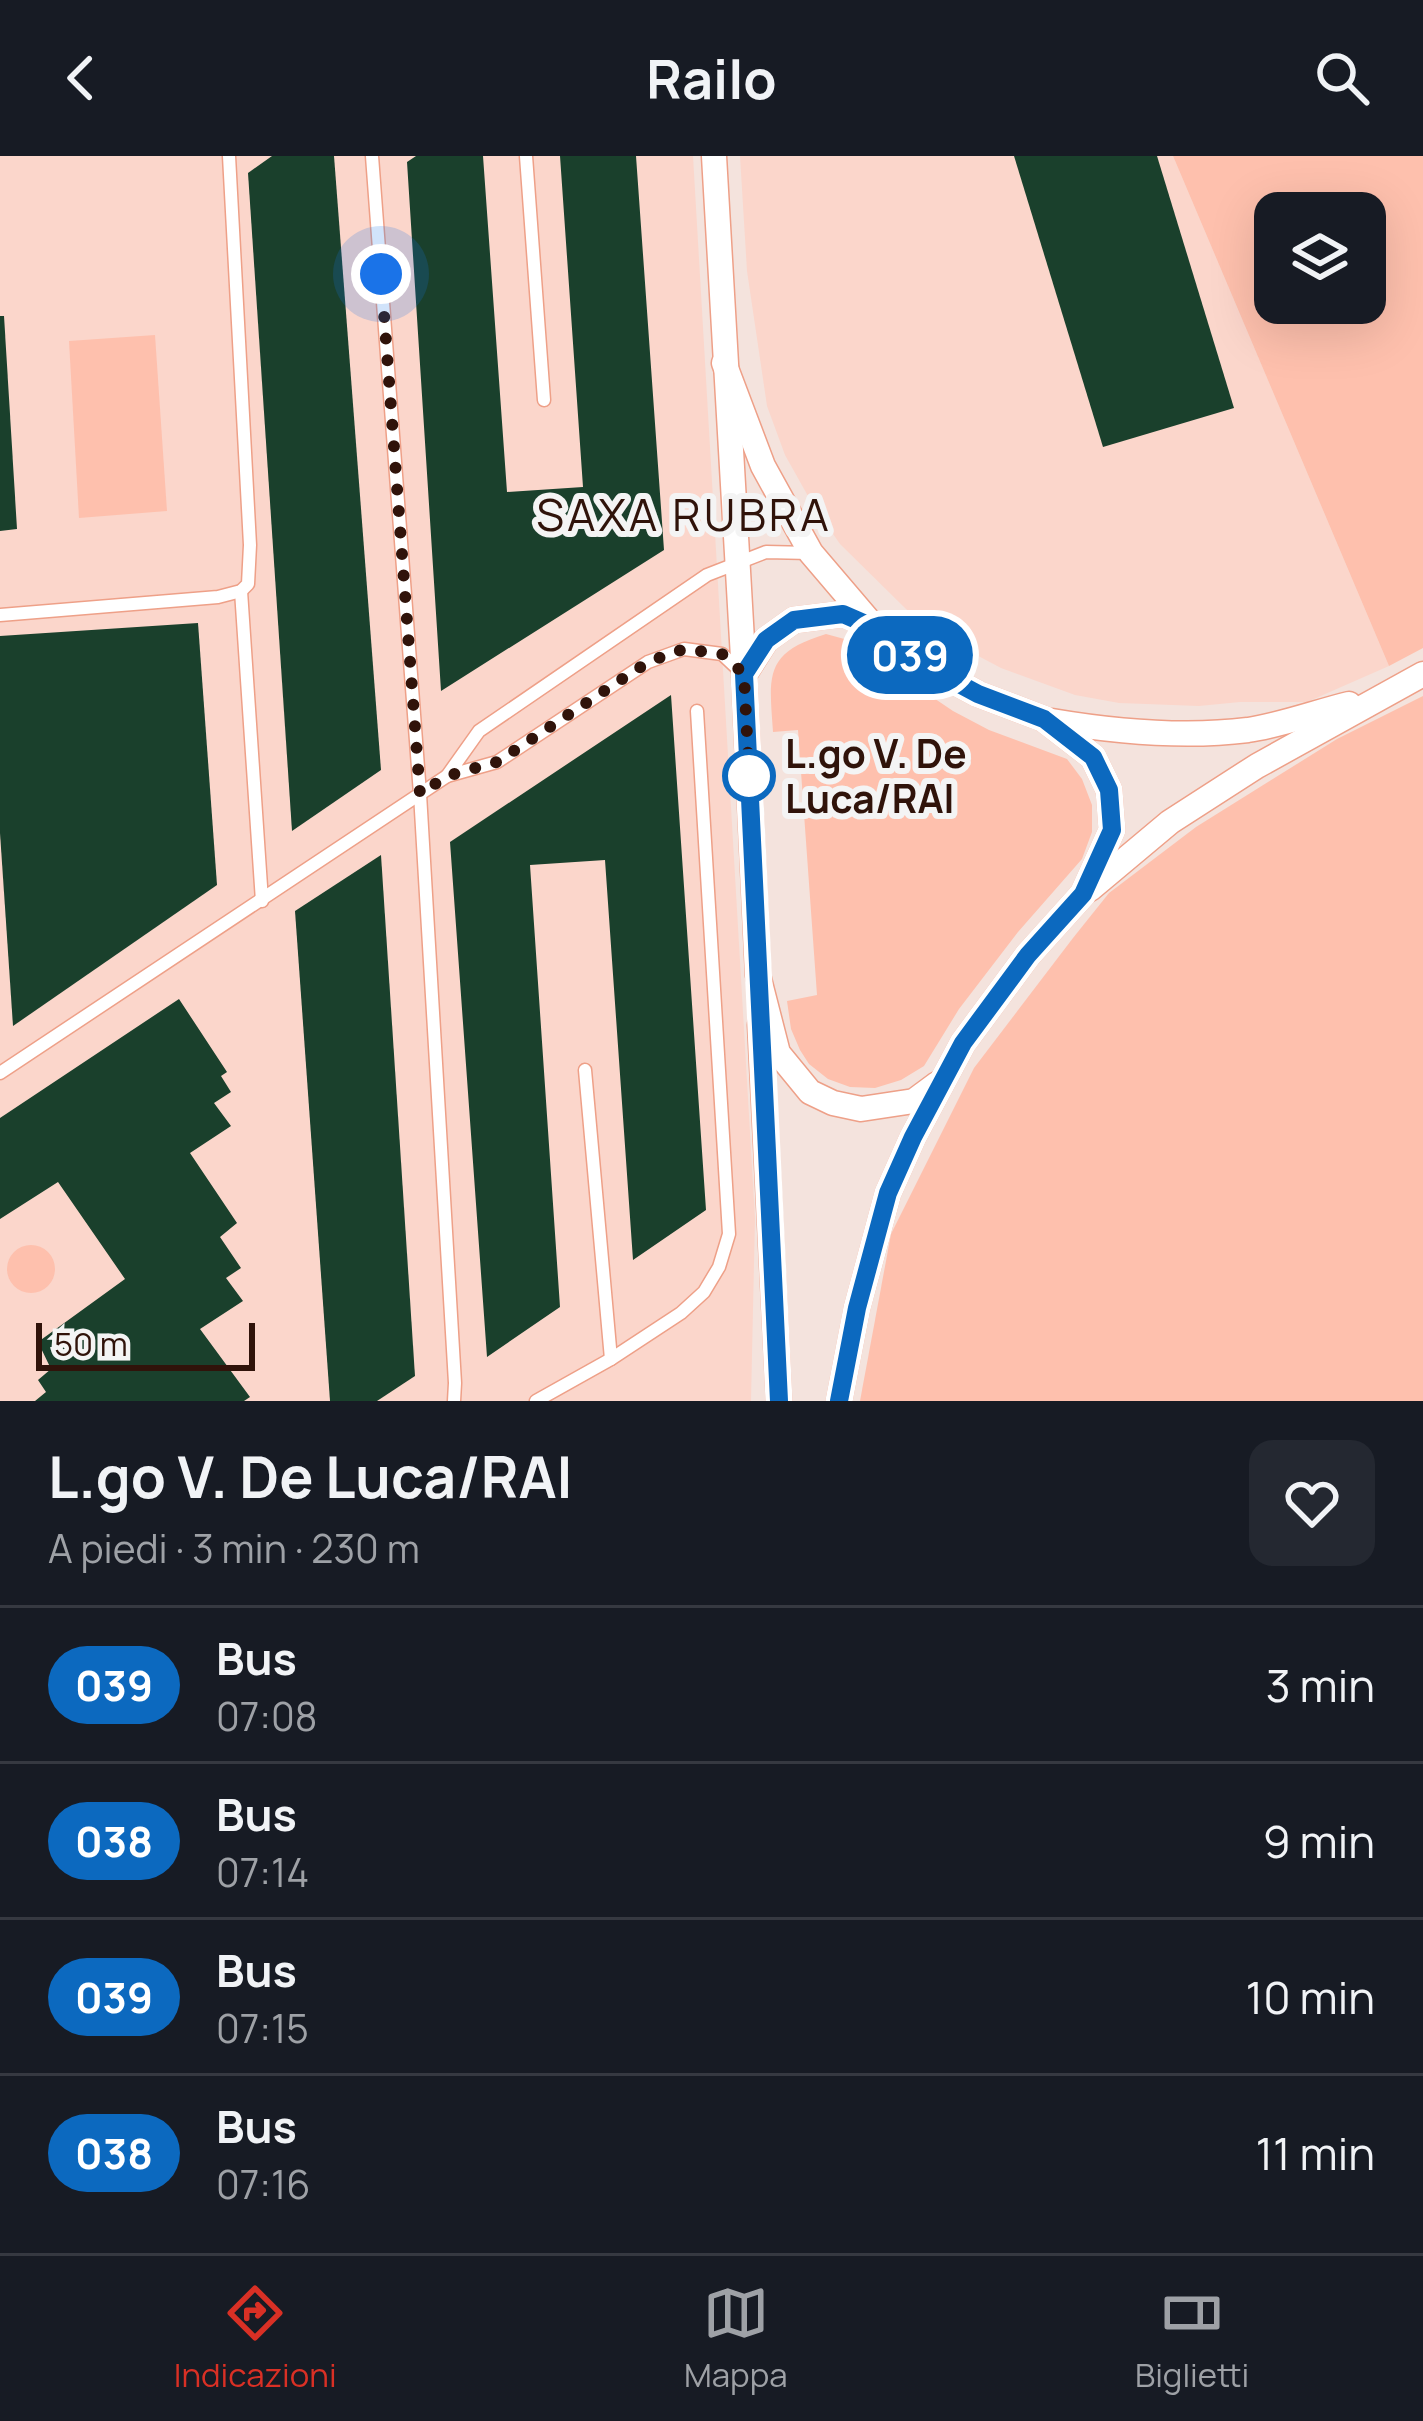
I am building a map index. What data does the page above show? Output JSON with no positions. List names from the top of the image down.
{
  "districts": ["SAXA RUBRA"],
  "places": ["L.go V. De Luca/RAI"],
  "lines": ["bus line 039"],
  "scale_bar": "50 m",
  "page": {
    "header": "Railo",
    "on_map": "039",
    "scale": "50 m",
    "heading": ["L.go V. De Luca/RAI", "A piedi · 3 min · 230 m"],
    "list": [
      {
        "mark": "039",
        "name": "Bus",
        "note": "07:08",
        "value": "3 min"
      },
      {
        "mark": "038",
        "name": "Bus",
        "note": "07:14",
        "value": "9 min"
      },
      {
        "mark": "039",
        "name": "Bus",
        "note": "07:15",
        "value": "10 min"
      },
      {
        "mark": "038",
        "name": "Bus",
        "note": "07:16",
        "value": "11 min"
      }
    ],
    "tabs": ["Indicazioni", "Mappa", "Biglietti"]
  }
}
